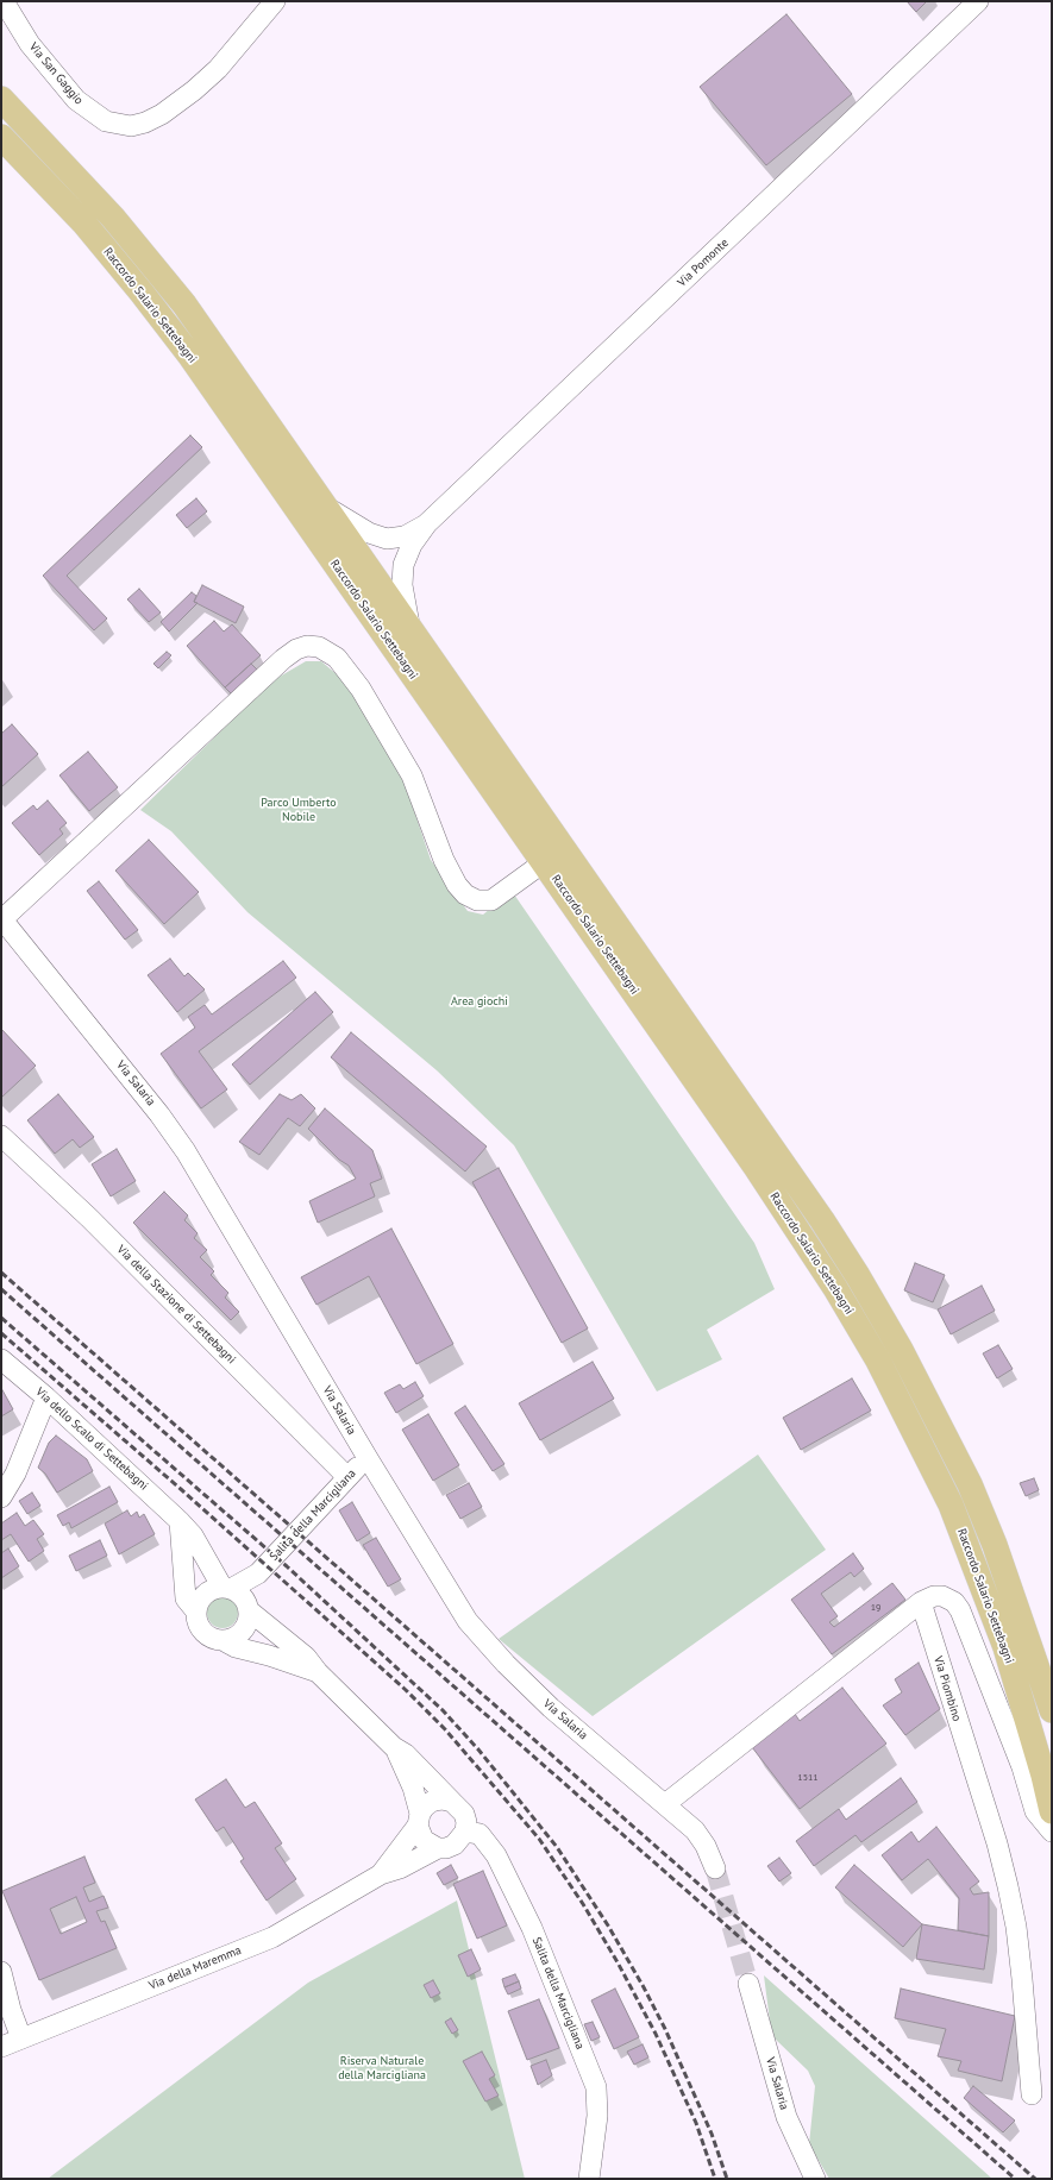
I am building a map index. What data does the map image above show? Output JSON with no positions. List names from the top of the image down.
{
  "streets": {
    "main road": ["Raccordo Salario Settebagni"],
    "street": [
      "Via San Gaggio",
      "Via Pomonte",
      "Via Salaria",
      "Via della Stazione di Settebagni",
      "Via dello Scalo di Settebagni",
      "Salita della Marcigliana",
      "Via Piombino",
      "Via della Maremma"
    ]
  },
  "crossings": [
    ["Via Pomonte", "Raccordo Salario Settebagni"],
    ["Via Salaria", "Salita della Marcigliana"],
    ["Via della Stazione di Settebagni", "Salita della Marcigliana"],
    ["Via dello Scalo di Settebagni", "Salita della Marcigliana"],
    ["Salita della Marcigliana", "Via della Maremma"]
  ],
  "parks": ["Parco Umberto Nobile", "Area giochi", "Riserva Naturale della Marcigliana"],
  "house_numbers": ["19", "1511"]
}
